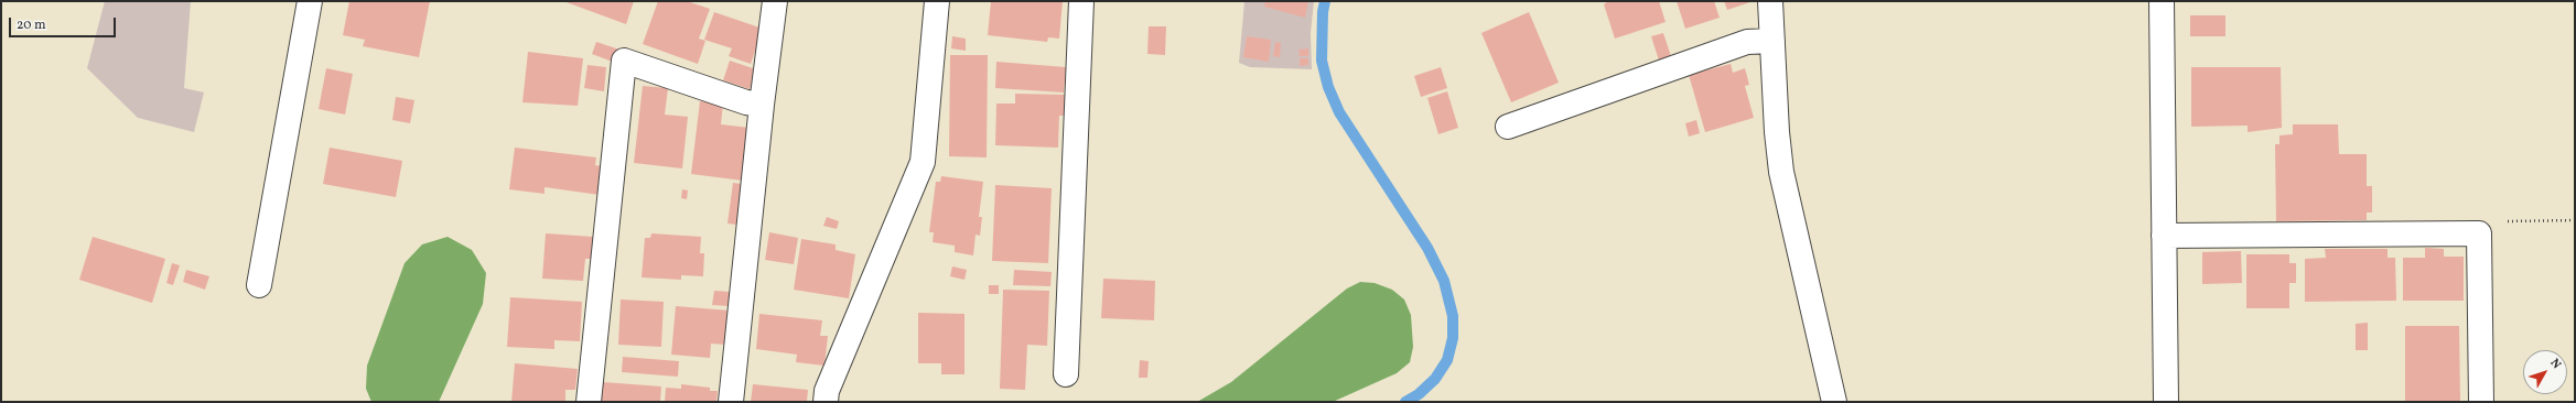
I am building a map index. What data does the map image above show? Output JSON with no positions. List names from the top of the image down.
{
  "scale_bar": "20 m",
  "north": "top right"
}
